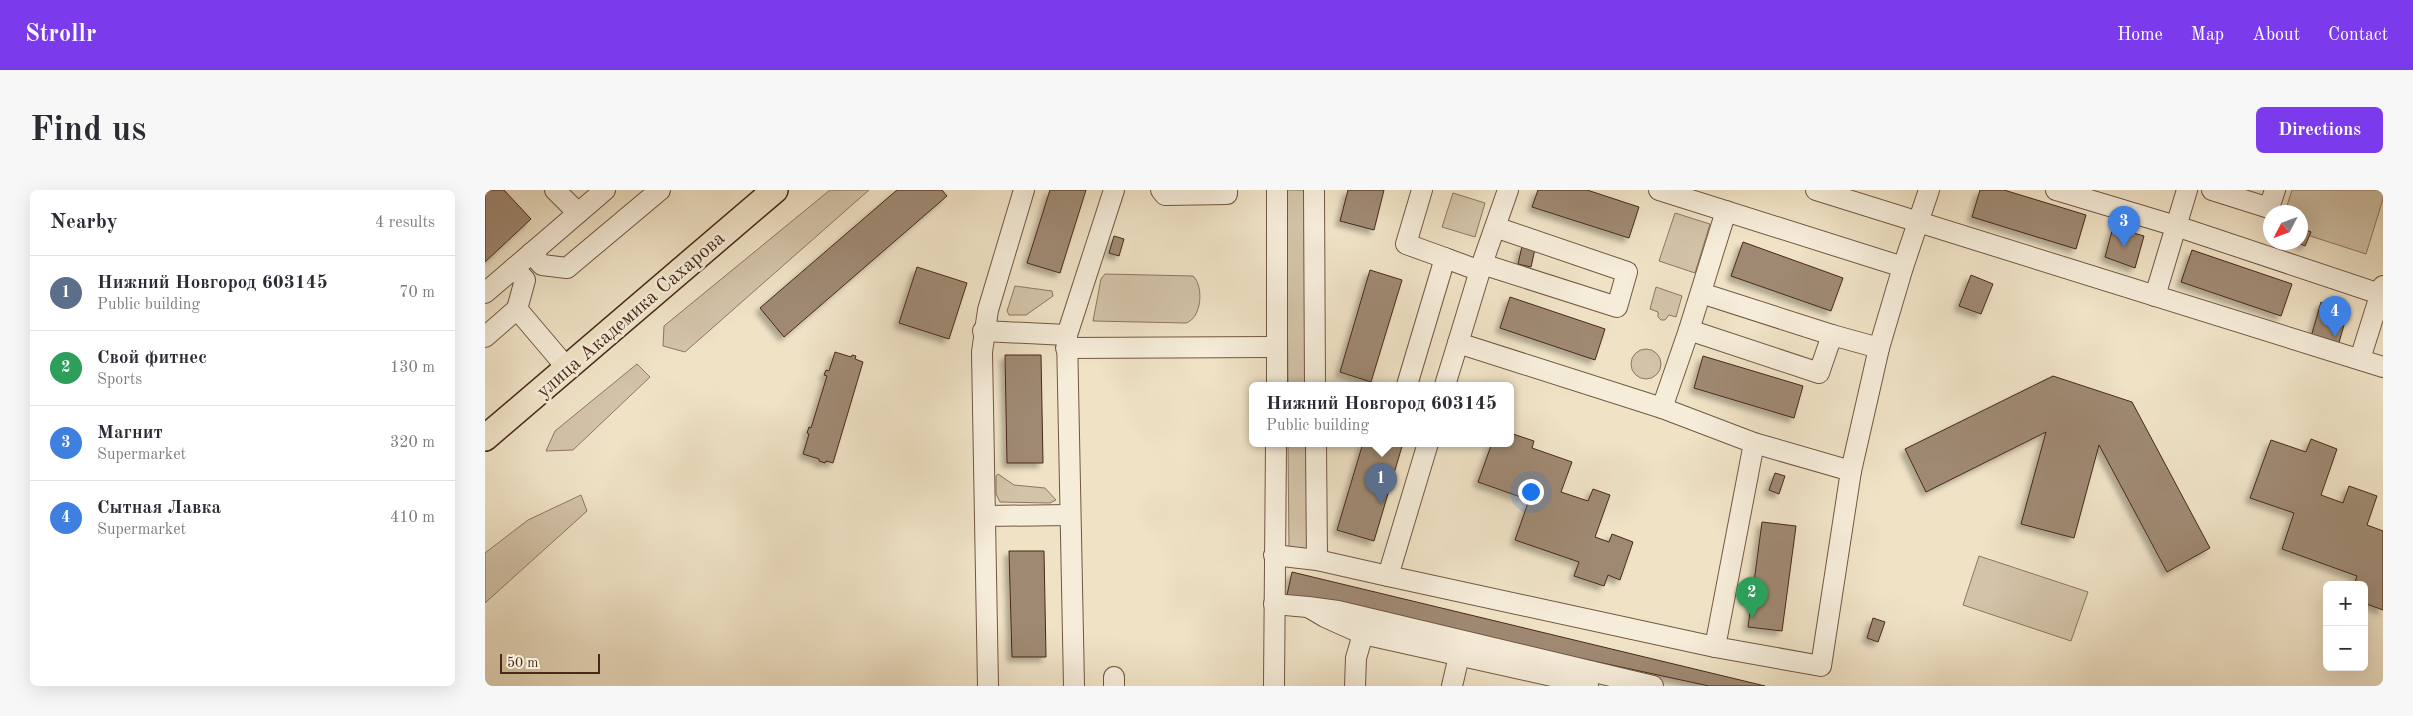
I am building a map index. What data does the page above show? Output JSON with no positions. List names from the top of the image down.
{
  "streets": {
    "main road": ["улица Академика Сахарова"]
  },
  "scale_bar": "50 m",
  "north": "bottom left",
  "page": {
    "header": "Strollr",
    "nav": [
      "Home",
      "Map",
      "About",
      "Contact"
    ],
    "buttons": "Directions",
    "title": "Find us",
    "heading": ["Nearby", "4 results"],
    "pins": [
      "3",
      "4",
      "1",
      "2"
    ],
    "list": [
      {
        "mark": "1",
        "name": "Нижний Новгород 603145",
        "note": "Public building",
        "value": "70 m"
      },
      {
        "mark": "2",
        "name": "Свой фитнес",
        "note": "Sports",
        "value": "130 m"
      },
      {
        "mark": "3",
        "name": "Магнит",
        "note": "Supermarket",
        "value": "320 m"
      },
      {
        "mark": "4",
        "name": "Сытная Лавка",
        "note": "Supermarket",
        "value": "410 m"
      }
    ],
    "popup": ["Нижний Новгород 603145", "Public building"],
    "map_buttons": ["+", "−"],
    "scale": "50 m"
  }
}
